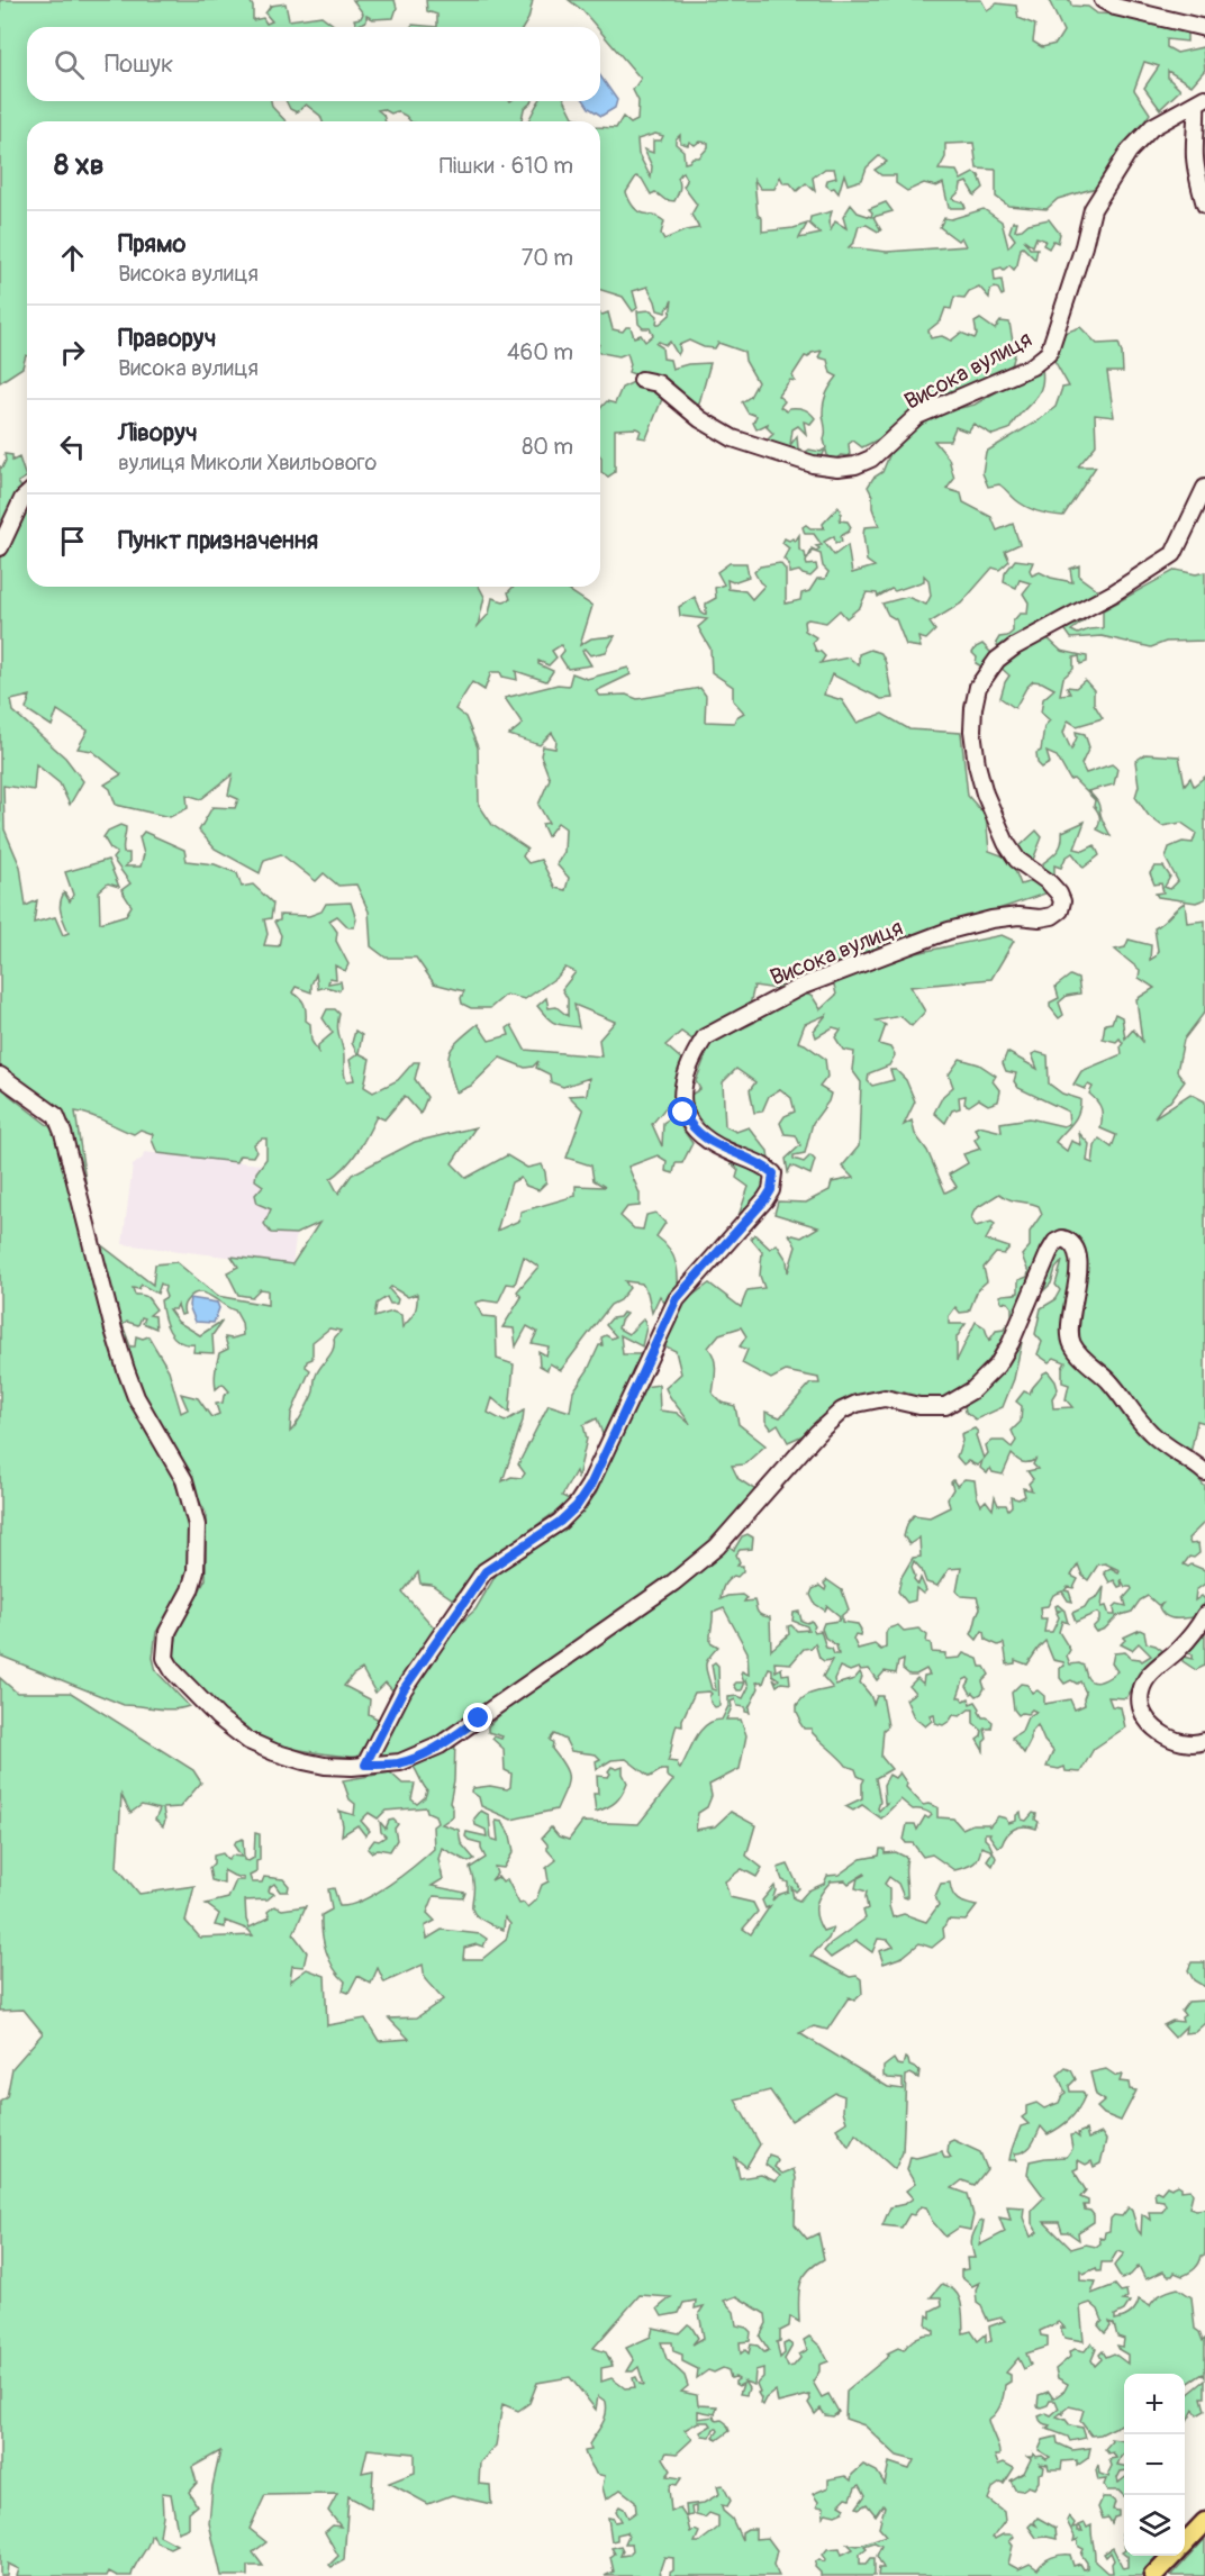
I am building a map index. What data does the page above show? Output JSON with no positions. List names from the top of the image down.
{
  "streets": {
    "street": ["Висока вулиця"]
  },
  "page": {
    "search": "Пошук",
    "heading": ["8 хв", "Пішки · 610 m"],
    "list": [
      ["Прямо", "Висока вулиця", "70 m"],
      ["Праворуч", "Висока вулиця", "460 m"],
      ["Ліворуч", "вулиця Миколи Хвильового", "80 m"],
      "Пункт призначення"
    ],
    "map_buttons": ["+", "−"]
  }
}
